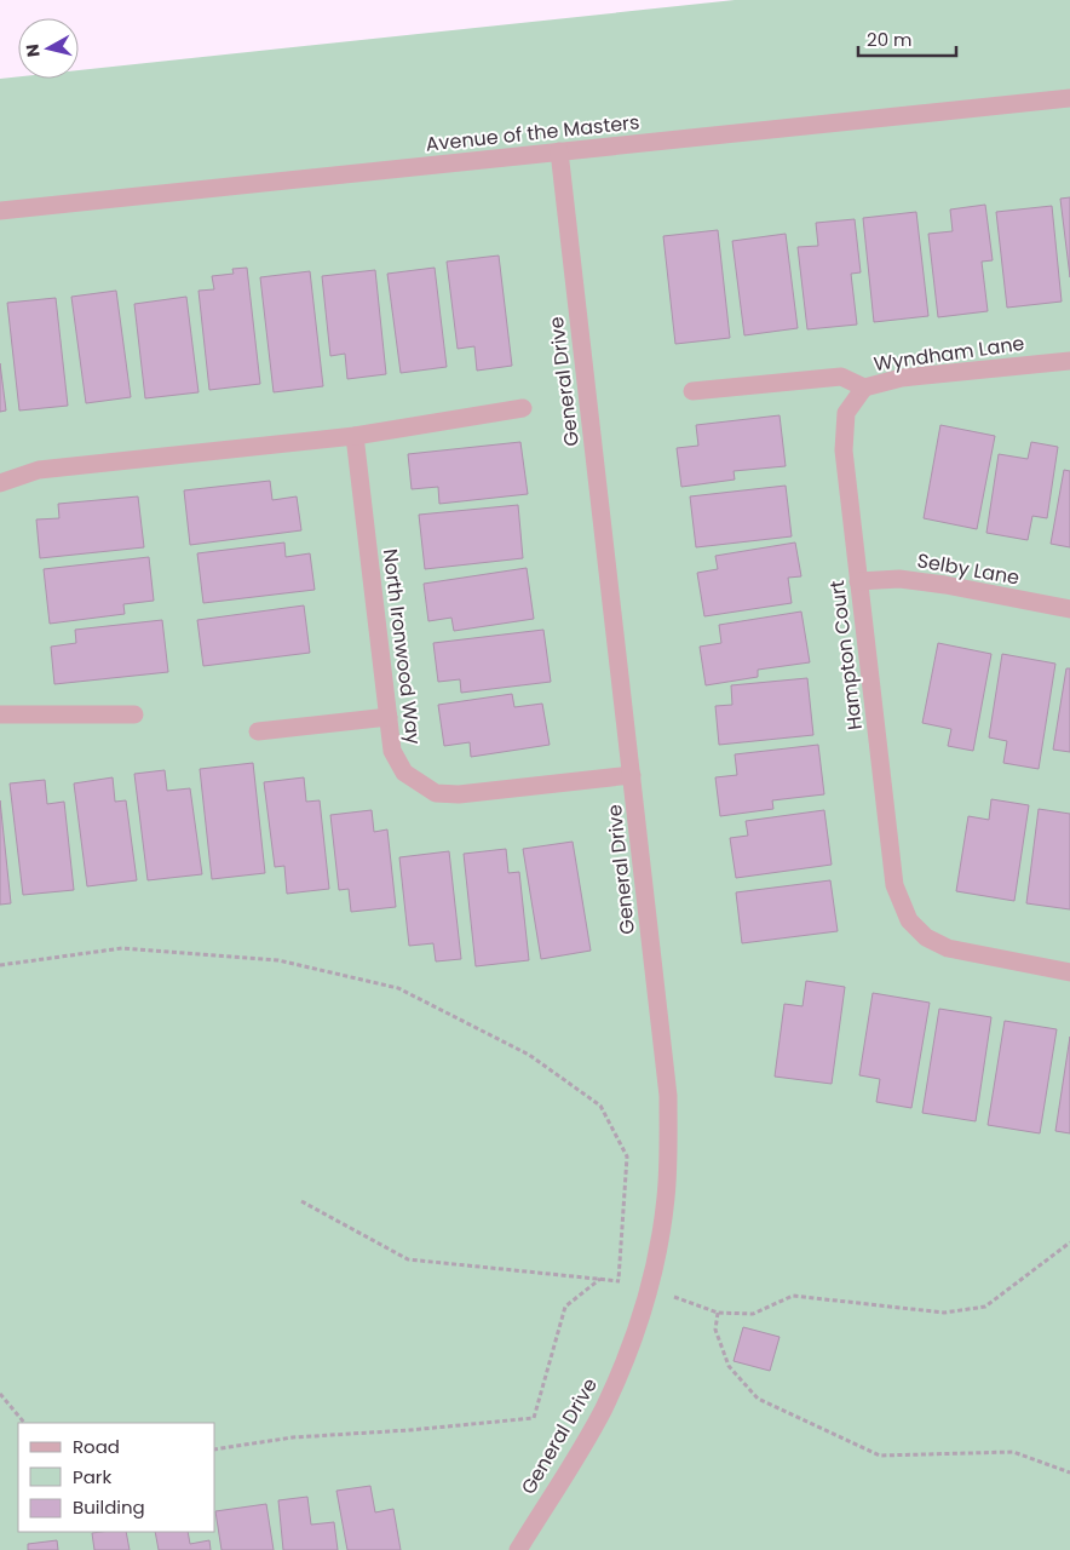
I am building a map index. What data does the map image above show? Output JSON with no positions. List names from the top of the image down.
{
  "streets": {
    "street": [
      "Avenue of the Masters",
      "Wyndham Lane",
      "General Drive",
      "Selby Lane",
      "North Ironwood Way",
      "Hampton Court"
    ]
  },
  "crossings": [
    ["Avenue of the Masters", "General Drive"],
    ["Wyndham Lane", "Hampton Court"],
    ["General Drive", "North Ironwood Way"],
    ["Selby Lane", "Hampton Court"]
  ],
  "legend": ["Road", "Park", "Building"],
  "scale_bar": "20 m",
  "north": "left"
}
